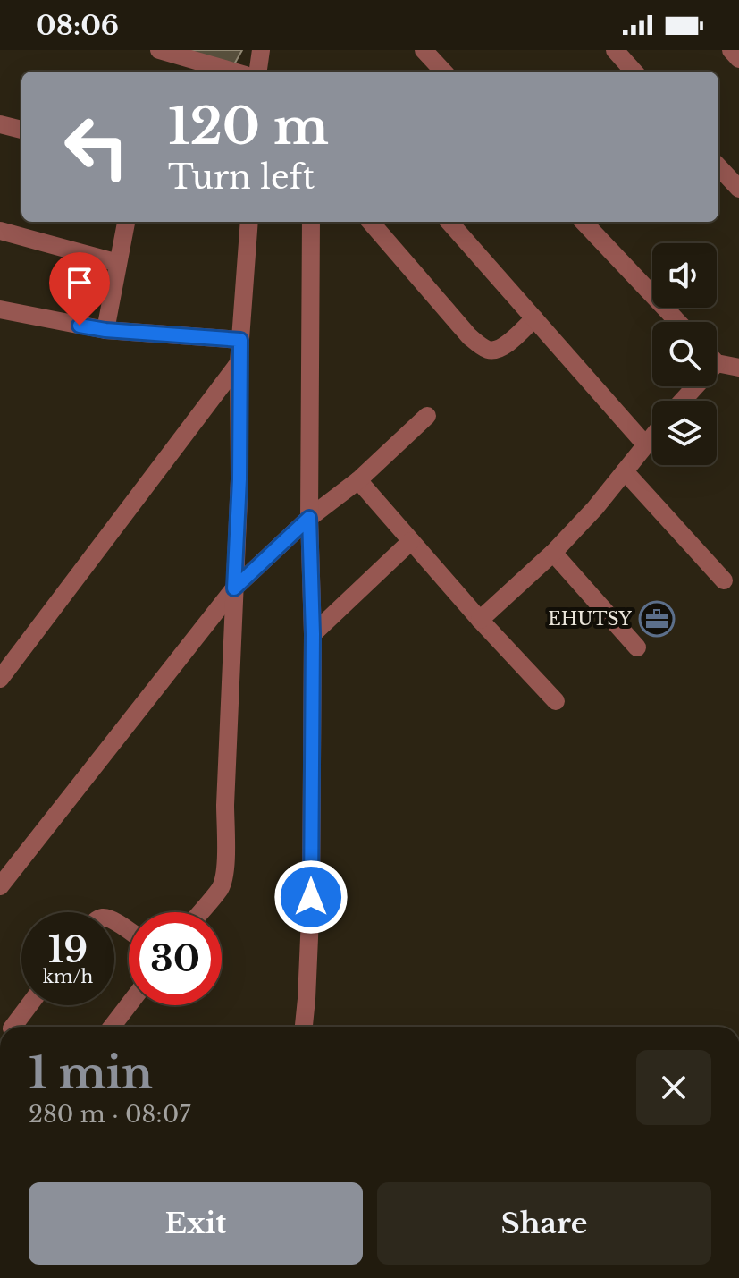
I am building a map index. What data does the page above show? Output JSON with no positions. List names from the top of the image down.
{
  "places": {
    "office": ["EHUTSY"]
  },
  "page": {
    "status": "08:06",
    "turn": ["120 m", "Turn left"],
    "speed": "19 km/h",
    "limit": "30",
    "heading": ["1 min", "280 m · 08:07"],
    "buttons": ["Exit", "Share"]
  }
}
